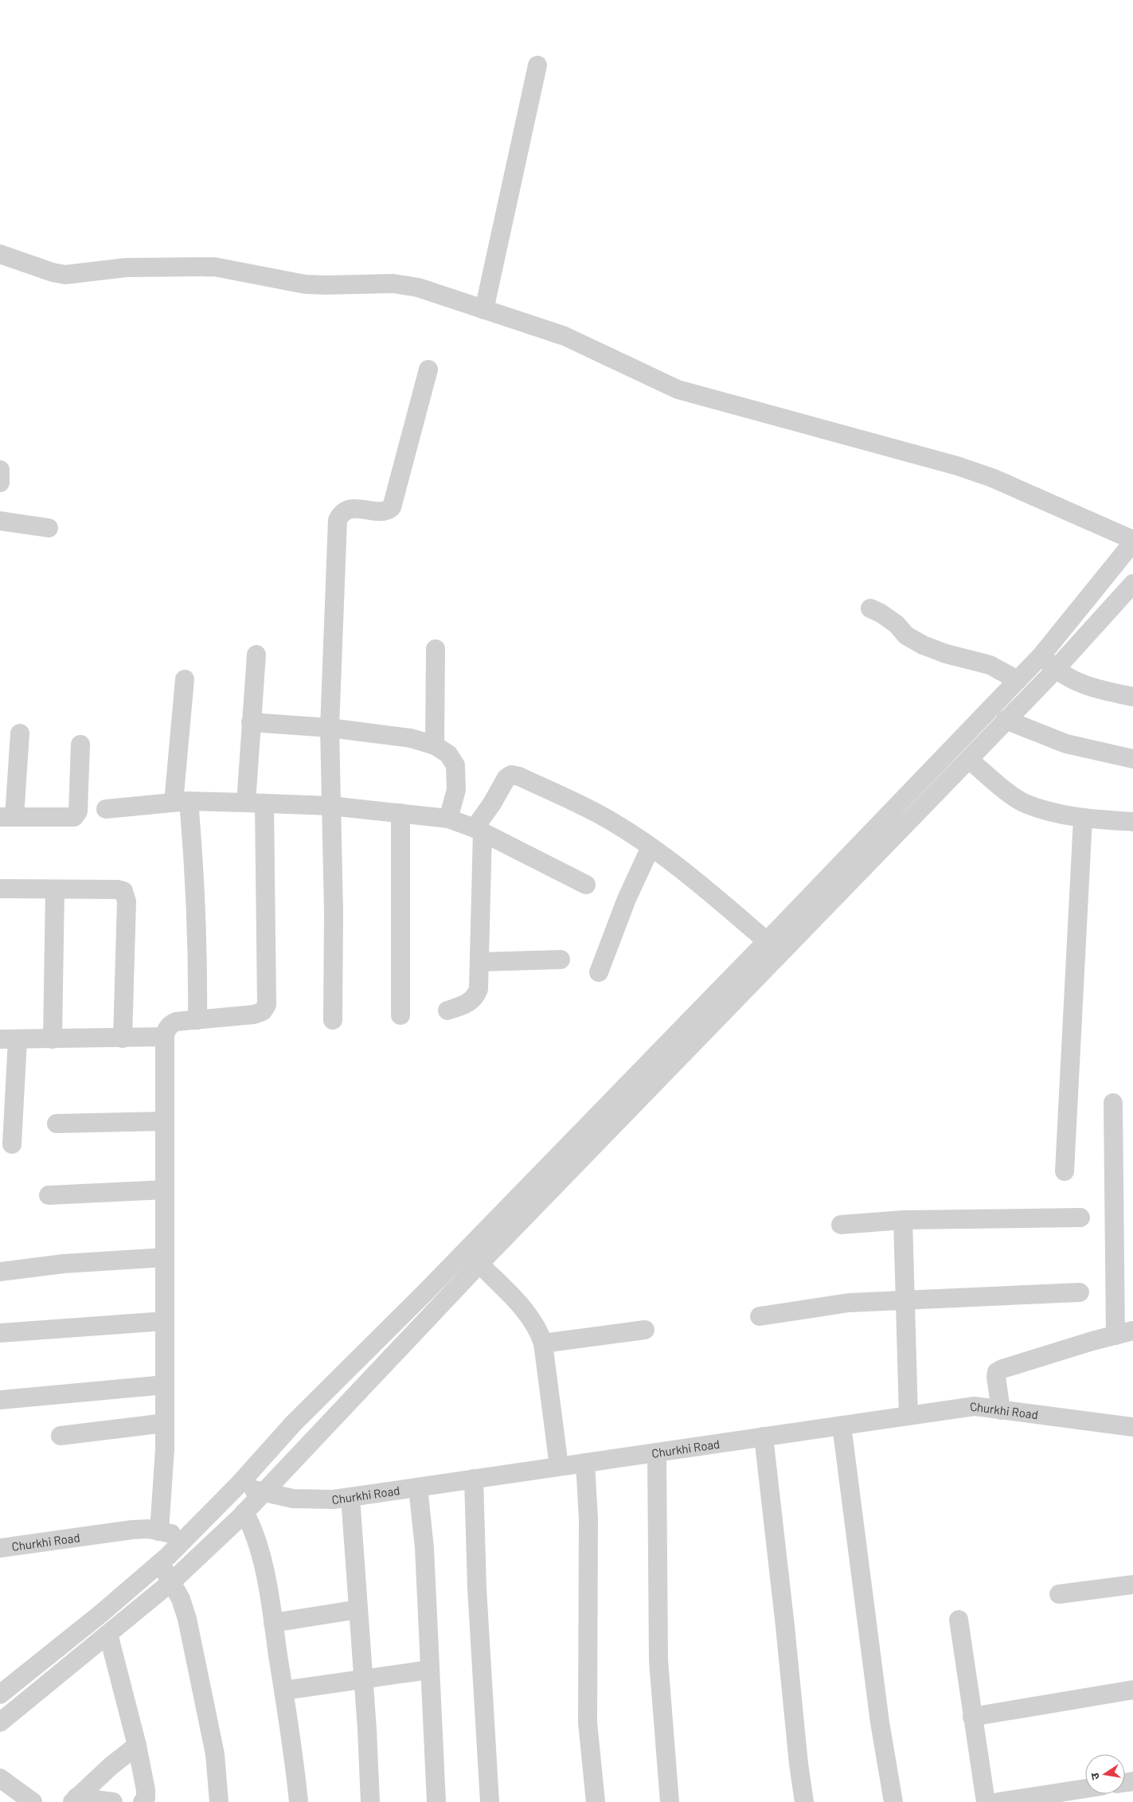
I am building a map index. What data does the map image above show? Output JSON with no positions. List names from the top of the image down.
{
  "streets": {
    "street": ["Churkhi Road"]
  },
  "north": "left"
}
